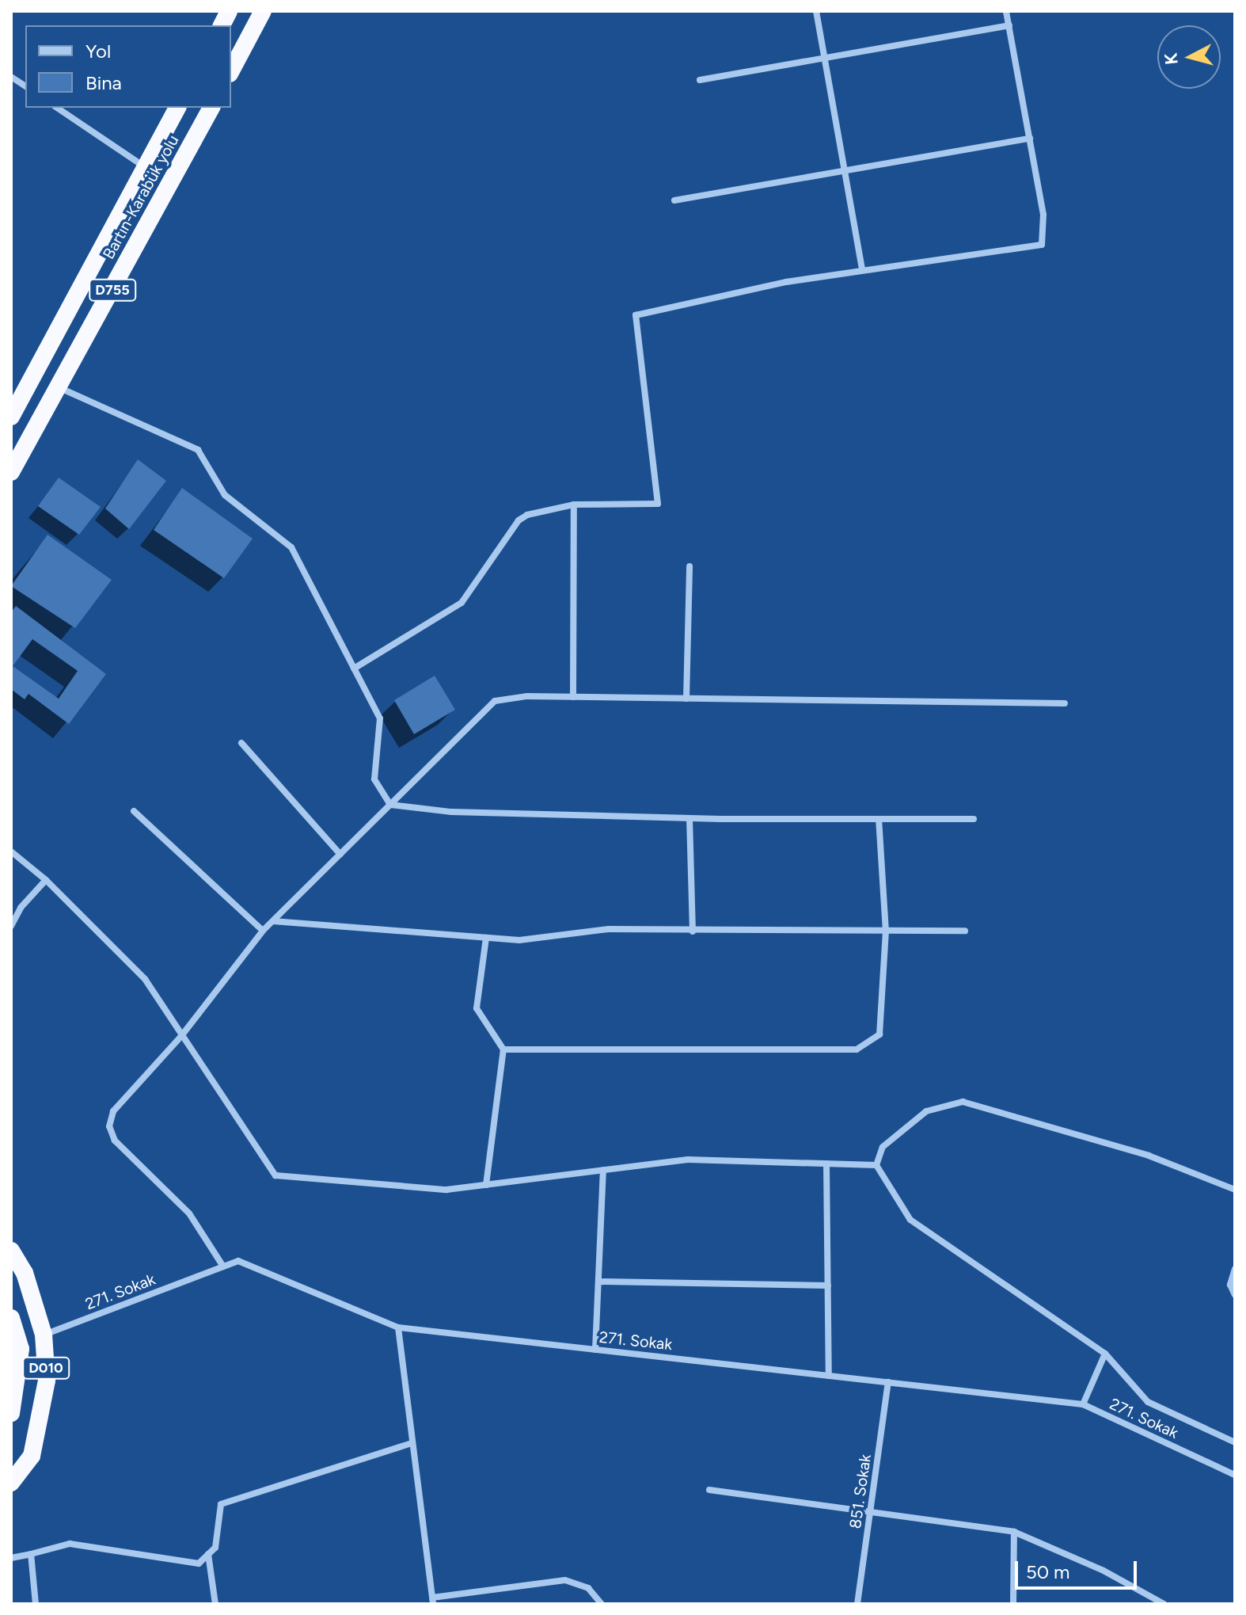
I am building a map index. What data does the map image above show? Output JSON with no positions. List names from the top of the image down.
{
  "streets": {
    "highway": ["Bartın-Karabük yolu", "D755", "D010"],
    "street": ["271. Sokak", "851. Sokak"]
  },
  "crossings": [
    ["271. Sokak", "D010"],
    ["271. Sokak", "851. Sokak"]
  ],
  "legend": ["Yol", "Bina"],
  "scale_bar": "50 m",
  "north": "left"
}
